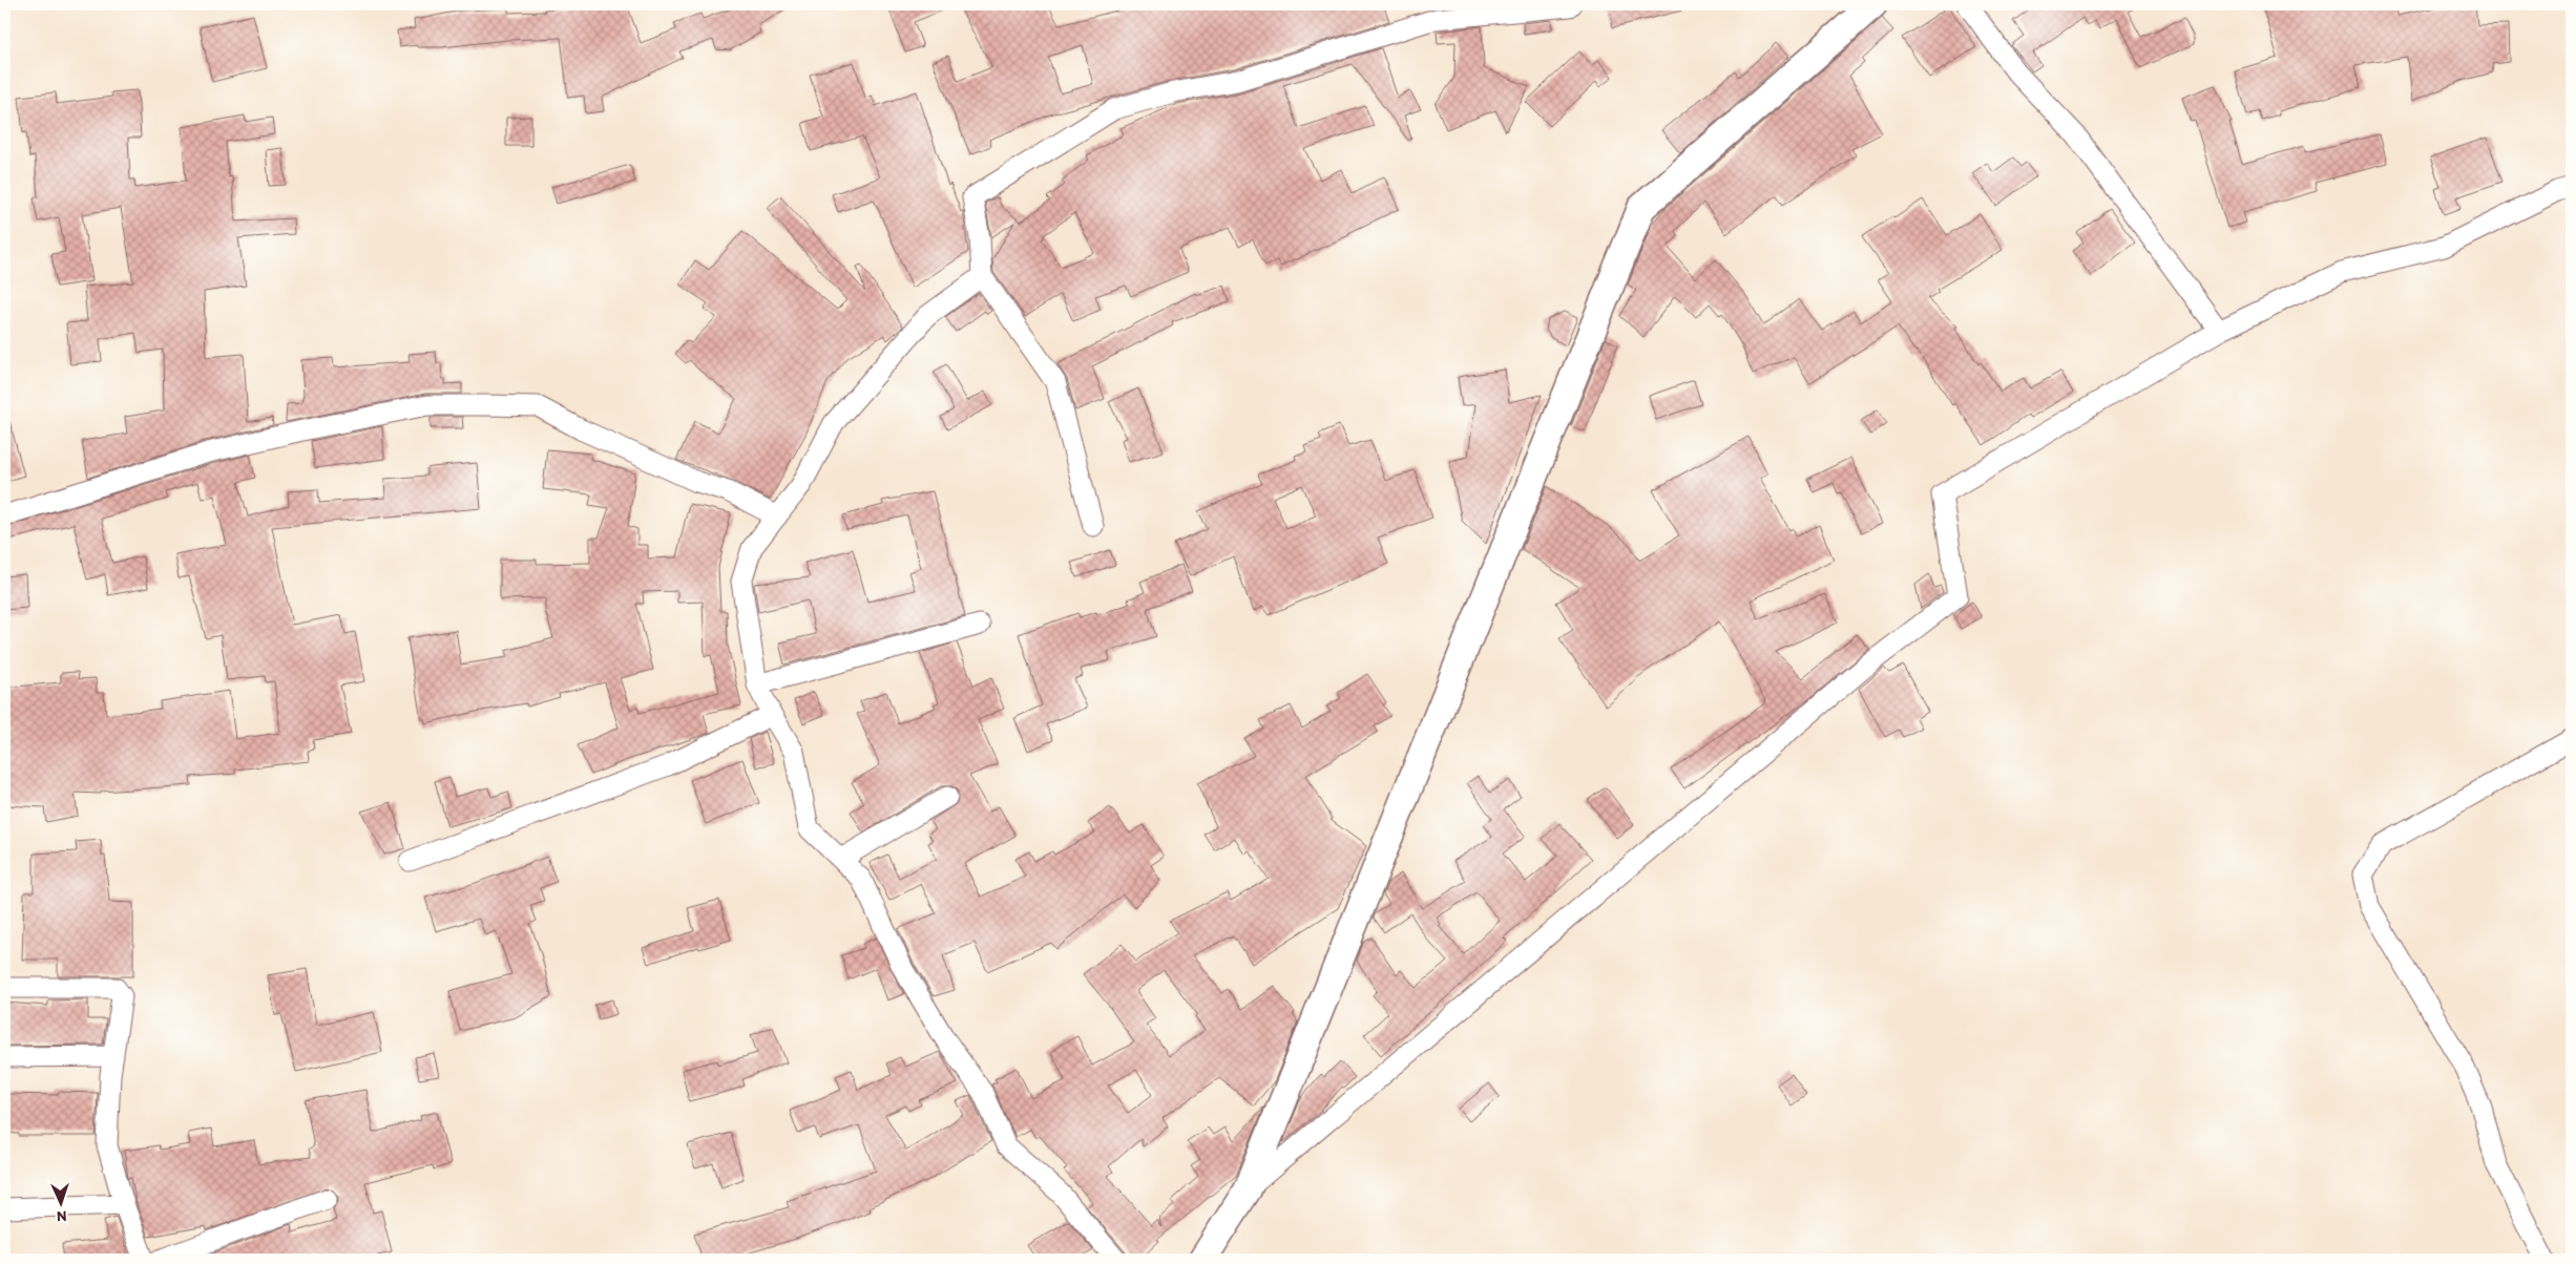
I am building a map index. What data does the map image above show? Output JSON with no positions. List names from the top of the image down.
{
  "north": "bottom"
}
